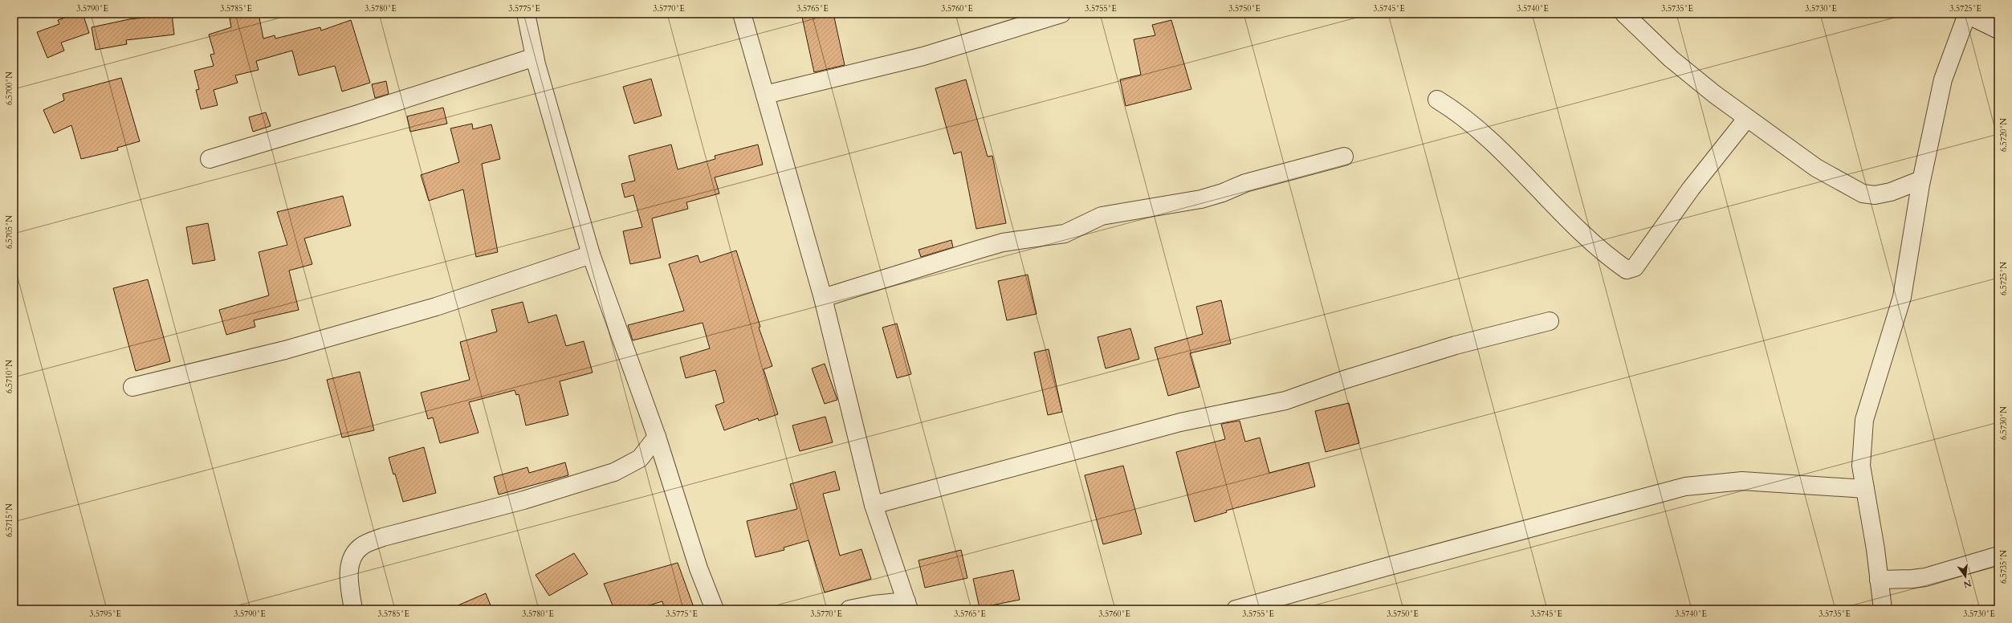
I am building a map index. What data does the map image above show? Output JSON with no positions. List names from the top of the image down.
{
  "north": "bottom",
  "coordinates": [
    "3.5790°E",
    "3.5785°E",
    "3.5780°E",
    "3.5775°E",
    "3.5770°E",
    "3.5765°E",
    "3.5760°E",
    "3.5755°E",
    "3.5750°E",
    "3.5745°E",
    "3.5740°E",
    "3.5735°E",
    "3.5730°E",
    "3.5725°E",
    "6.5700°N",
    "6.5720°N",
    "6.5705°N",
    "6.5725°N",
    "6.5710°N",
    "6.5730°N",
    "6.5715°N",
    "6.5735°N",
    "3.5795°E"
  ]
}
